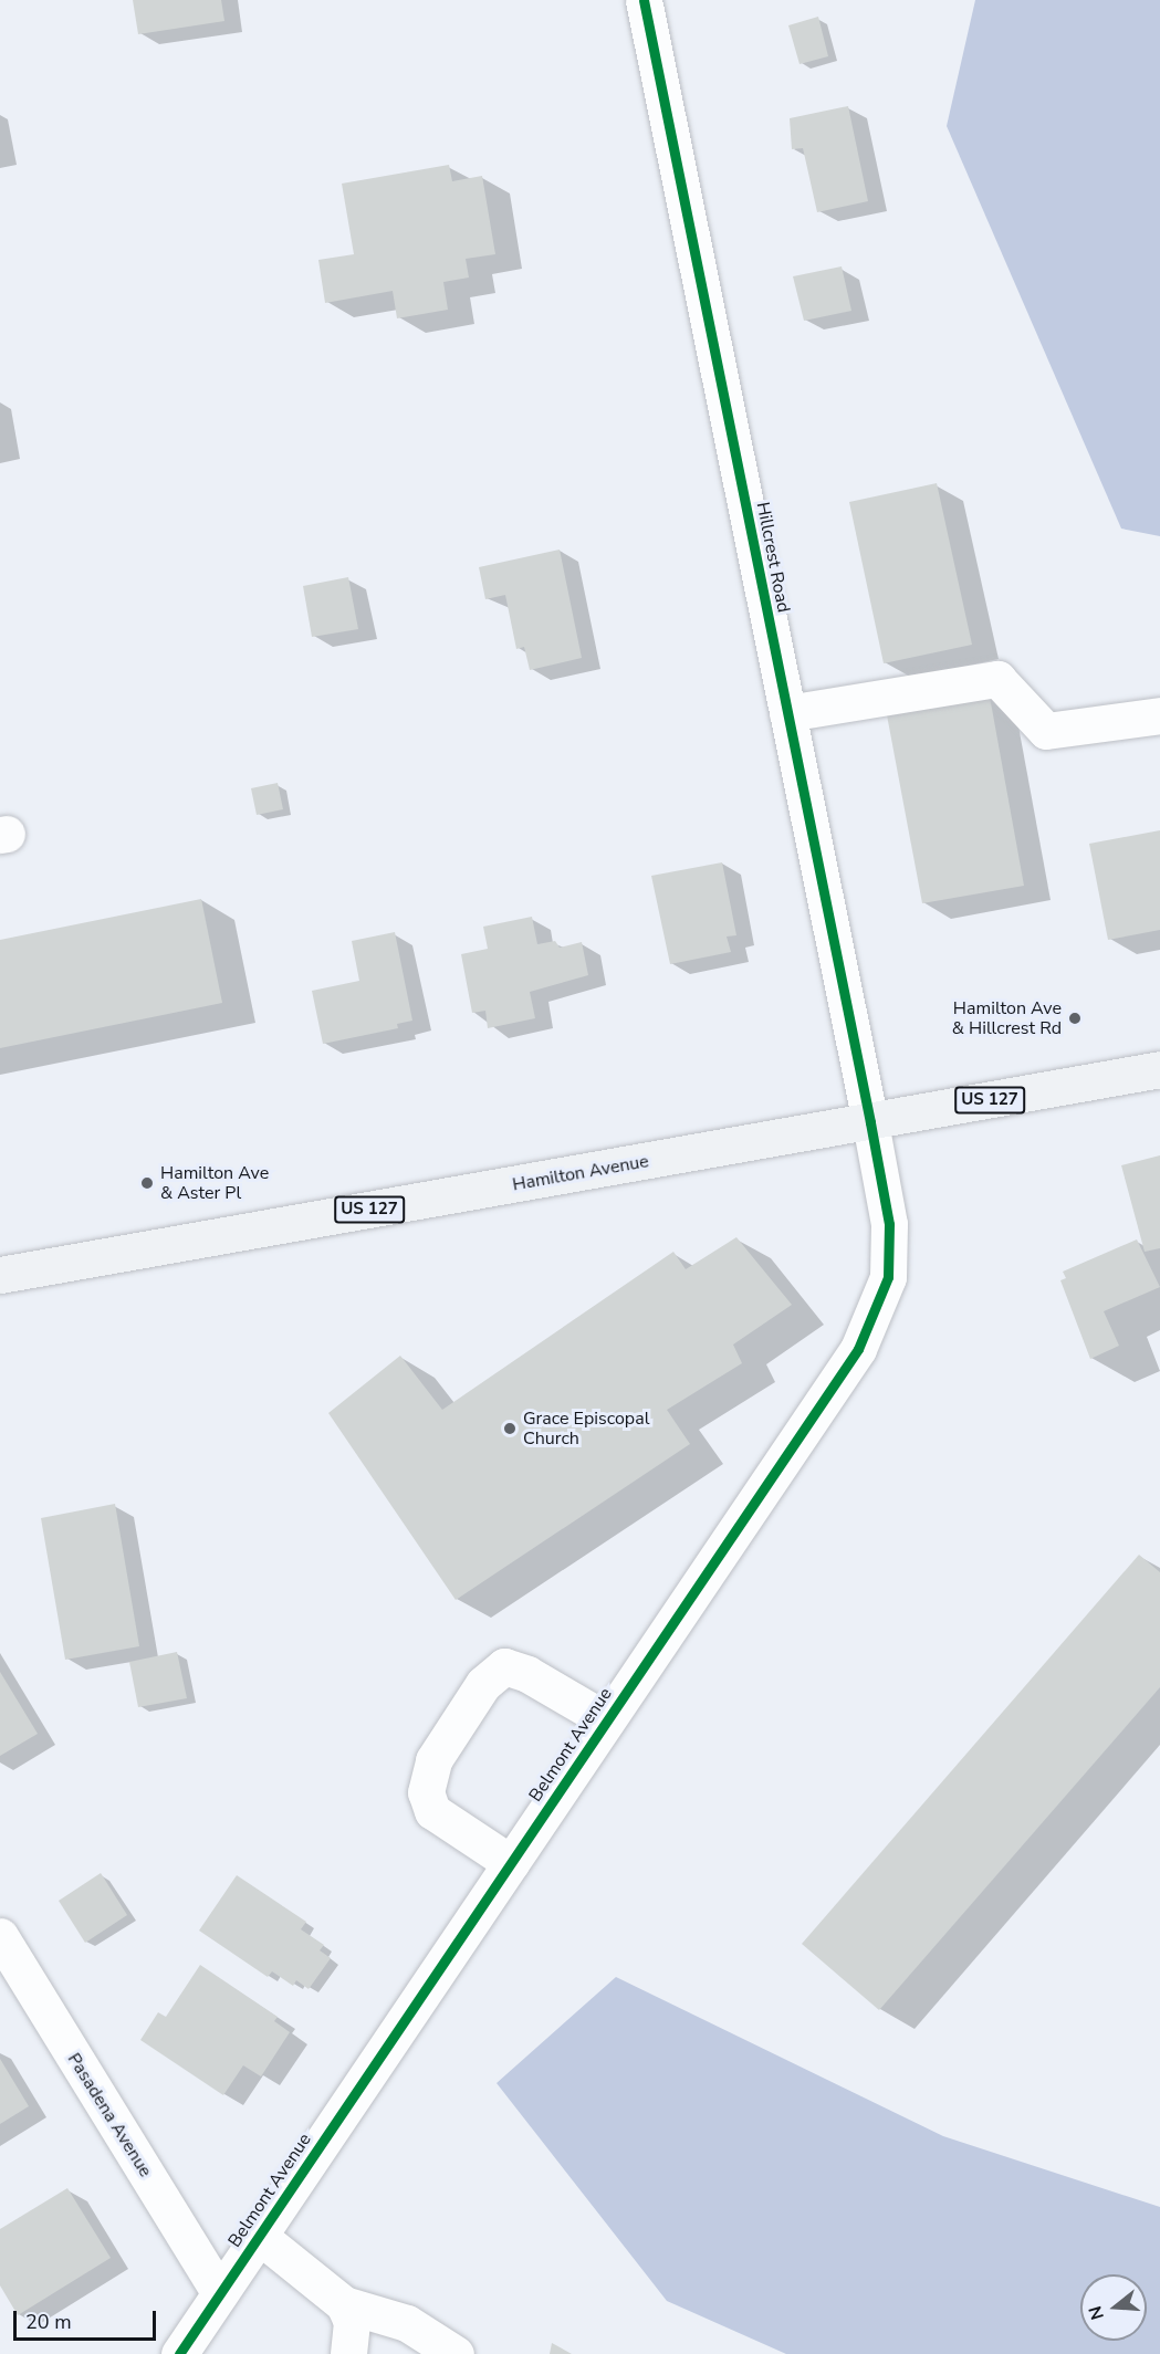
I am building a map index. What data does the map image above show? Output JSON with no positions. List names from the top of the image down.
{
  "streets": {
    "main road": ["US 127", "Hamilton Avenue"],
    "street": ["Hillcrest Road", "Belmont Avenue", "Pasadena Avenue"]
  },
  "crossings": [
    ["Hillcrest Road", "Hamilton Avenue"],
    ["Hillcrest Road", "Belmont Avenue"],
    ["Hamilton Avenue", "Belmont Avenue"],
    ["Belmont Avenue", "Pasadena Avenue"]
  ],
  "places": ["Hamilton Ave & Hillcrest Rd", "Hamilton Ave & Aster Pl", "Grace Episcopal Church"],
  "scale_bar": "20 m",
  "north": "left"
}
